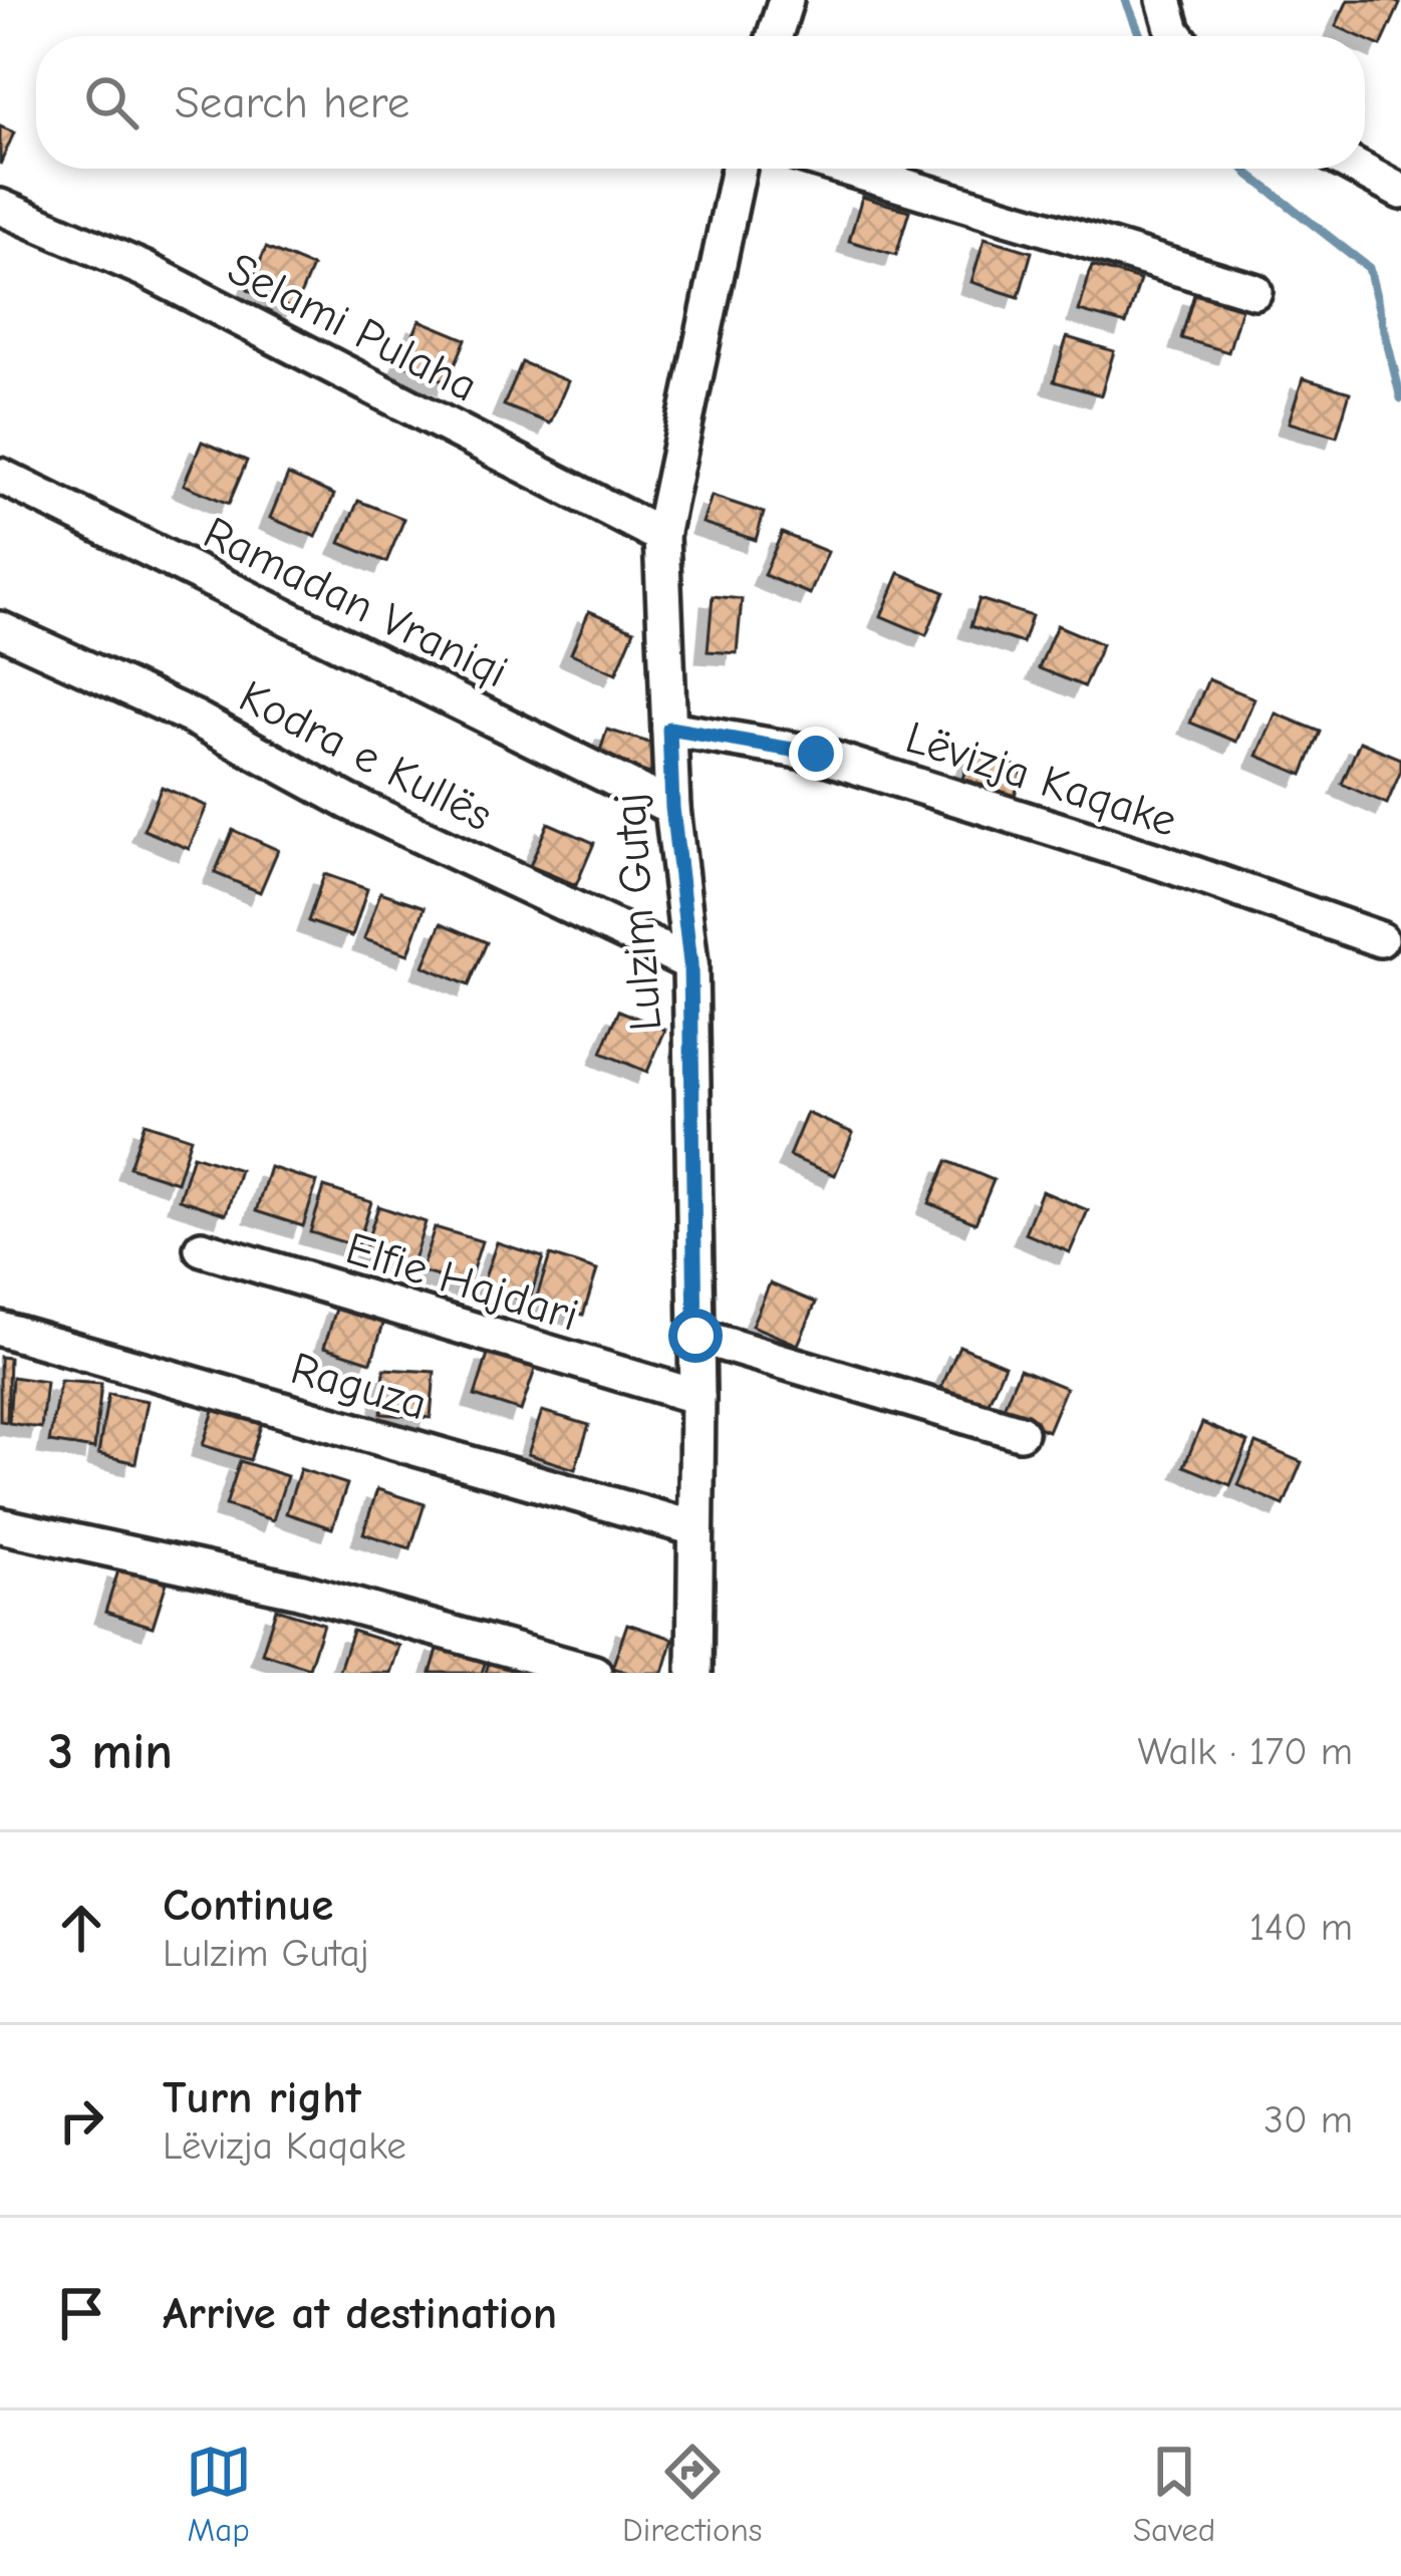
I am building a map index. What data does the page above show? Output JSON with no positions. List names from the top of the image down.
{
  "streets": {
    "street": [
      "Selami Pulaha",
      "Ramadan Vraniqi",
      "Kodra e Kullës",
      "Lëvizja Kaqake",
      "Lulzim Gutaj",
      "Elfie Hajdari",
      "Raguza"
    ]
  },
  "crossings": [
    ["Selami Pulaha", "Lulzim Gutaj"],
    ["Ramadan Vraniqi", "Lulzim Gutaj"],
    ["Kodra e Kullës", "Lulzim Gutaj"],
    ["Lëvizja Kaqake", "Lulzim Gutaj"],
    ["Lulzim Gutaj", "Elfie Hajdari"],
    ["Lulzim Gutaj", "Raguza"]
  ],
  "page": {
    "search": "Search here",
    "heading": ["3 min", "Walk · 170 m"],
    "list": [
      ["Continue", "Lulzim Gutaj", "140 m"],
      ["Turn right", "Lëvizja Kaqake", "30 m"],
      "Arrive at destination"
    ],
    "nav": ["Map", "Directions", "Saved"]
  }
}
